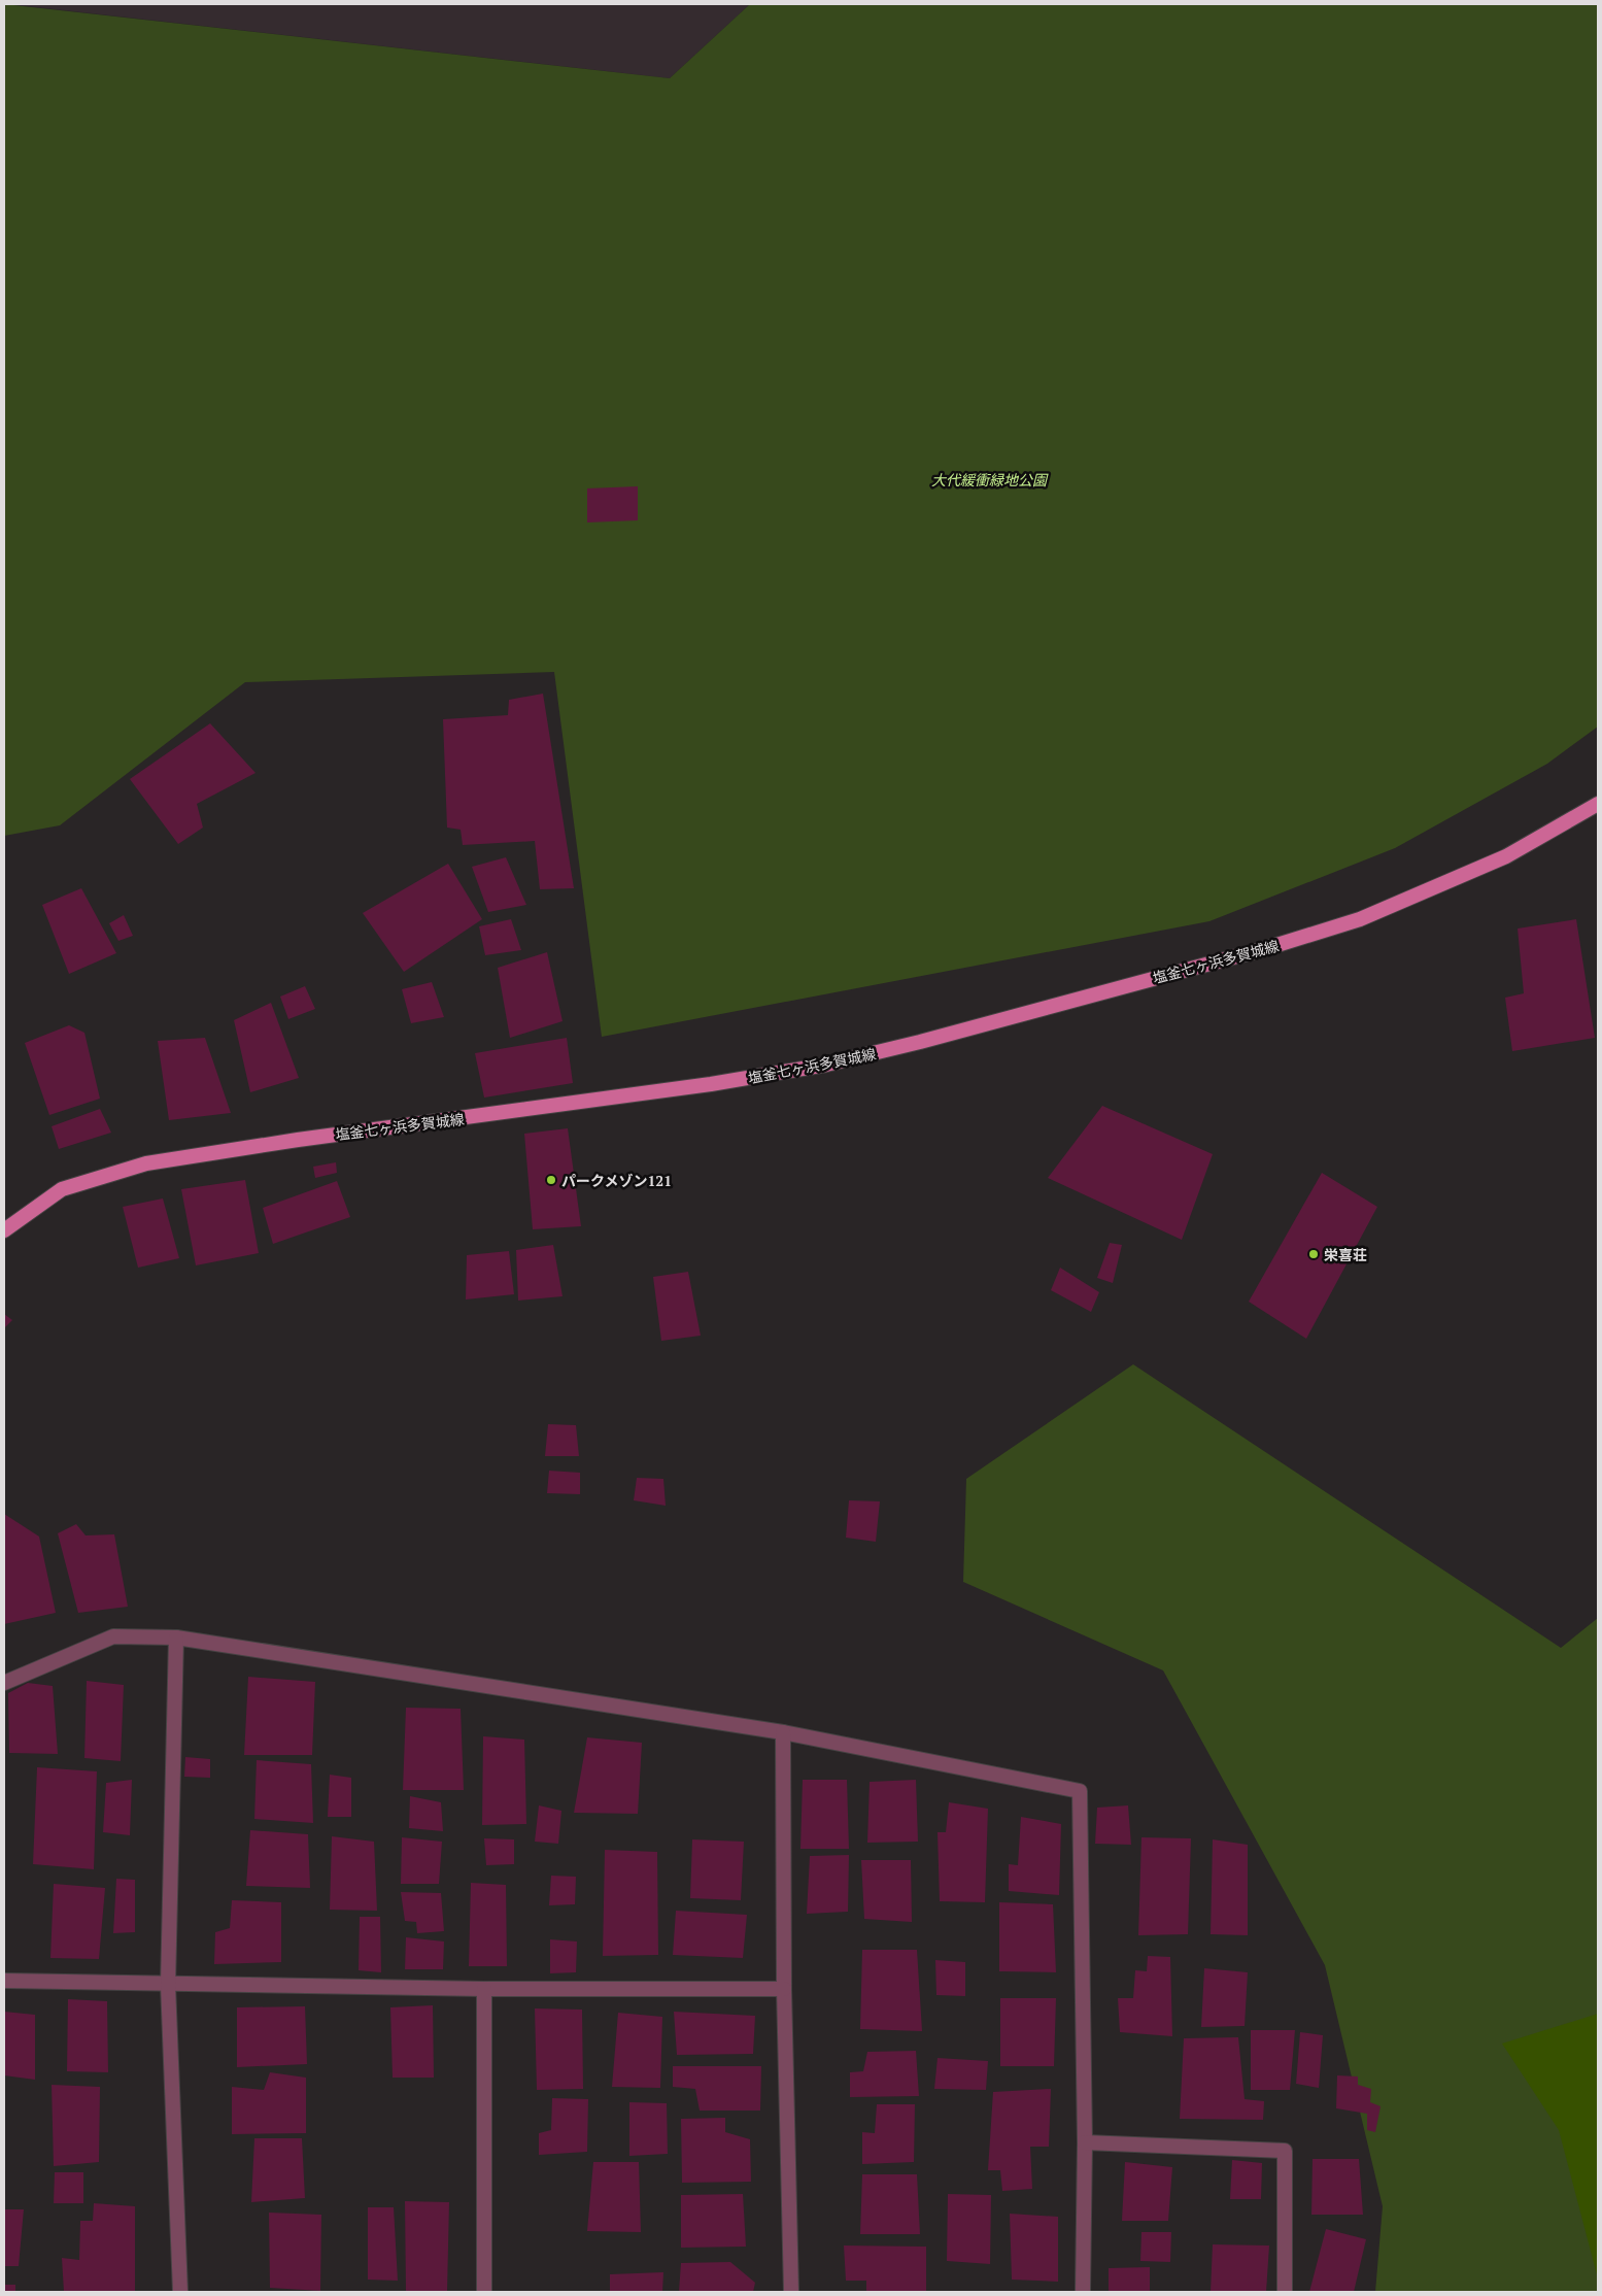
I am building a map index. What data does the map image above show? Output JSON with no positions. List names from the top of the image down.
{
  "streets": {
    "main road": ["塩釜七ヶ浜多賀城線"]
  },
  "parks": ["大代緩衝緑地公園"],
  "places": ["パークメゾン121", "栄喜荘"]
}
